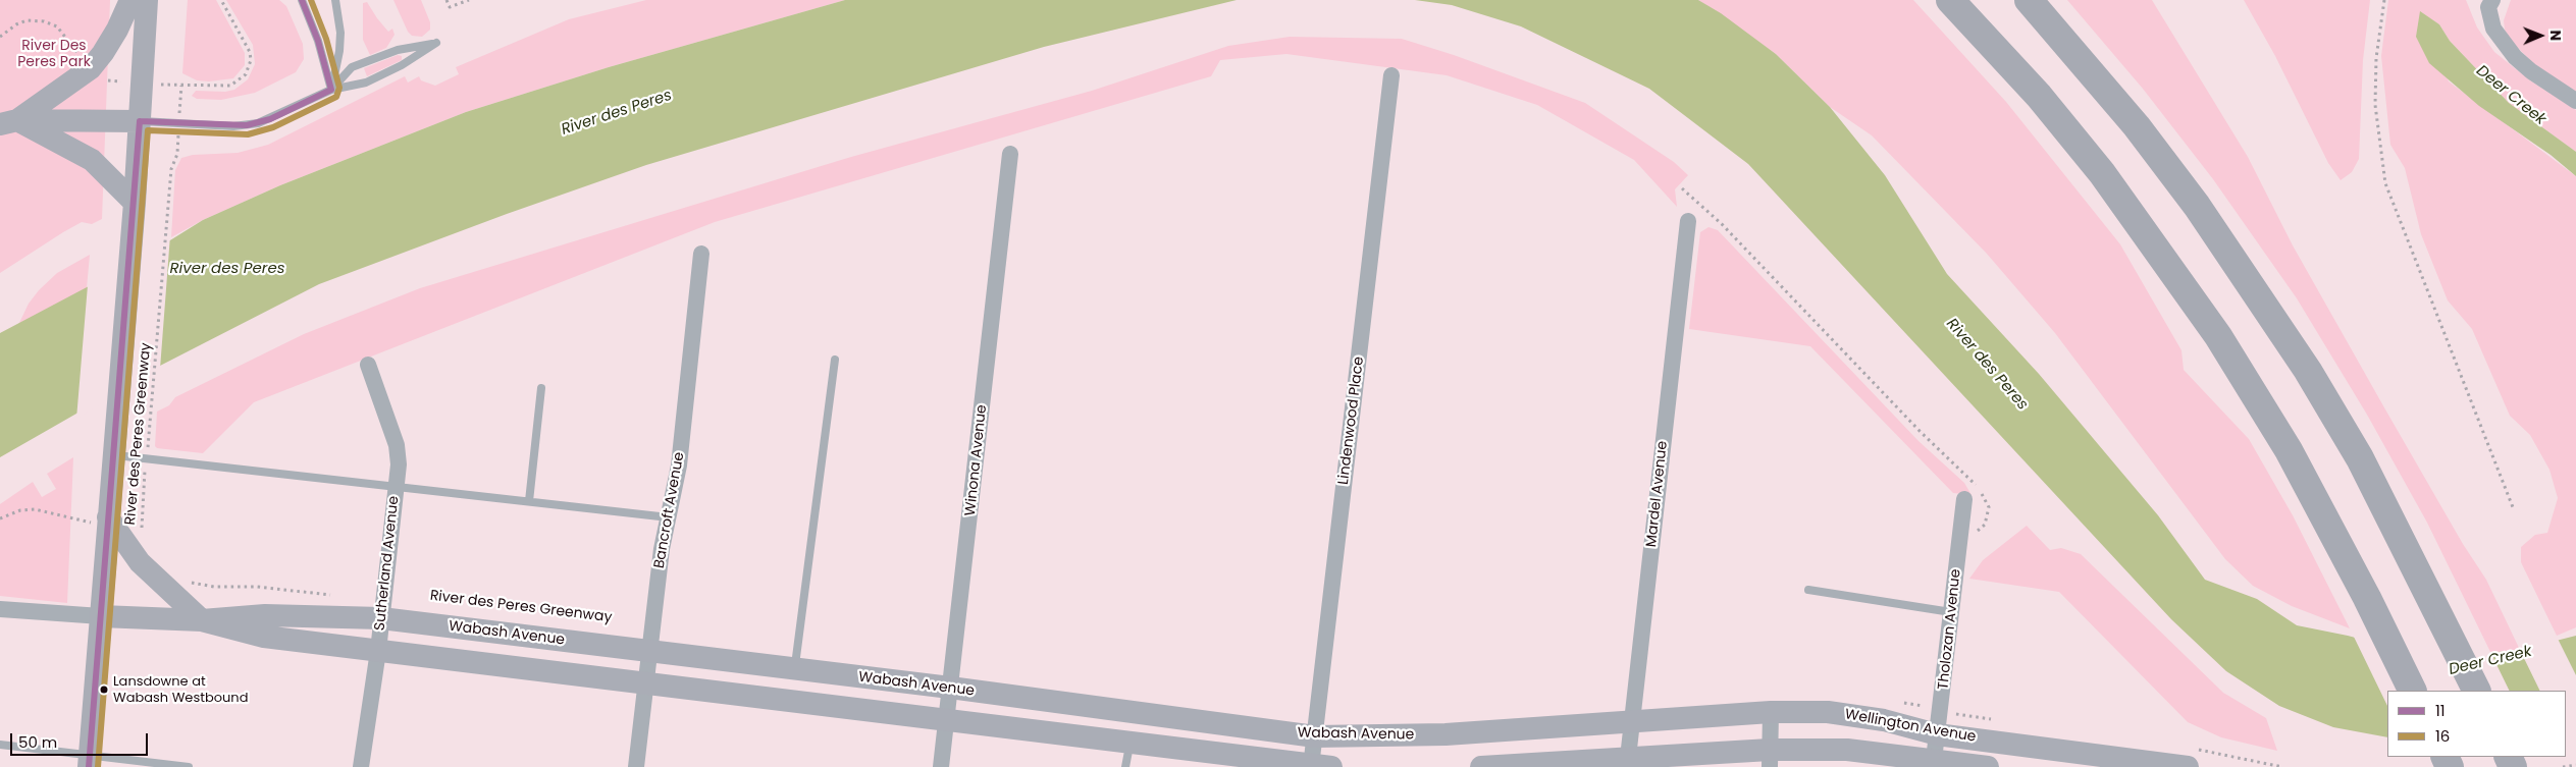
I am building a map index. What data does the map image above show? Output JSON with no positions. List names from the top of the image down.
{
  "streets": {
    "main road": ["Wabash Avenue", "Wellington Avenue"],
    "street": [
      "Lindenwood Place",
      "Winona Avenue",
      "Mardel Avenue",
      "Bancroft Avenue",
      "Sutherland Avenue",
      "Tholozan Avenue"
    ],
    "path": ["River des Peres Greenway"]
  },
  "crossings": [
    ["Lindenwood Place", "Wabash Avenue"],
    ["Winona Avenue", "Wabash Avenue"],
    ["Mardel Avenue", "Wabash Avenue"],
    ["Mardel Avenue", "Wellington Avenue"],
    ["Bancroft Avenue", "Wabash Avenue"],
    ["Sutherland Avenue", "Wabash Avenue"],
    ["Tholozan Avenue", "Wellington Avenue"],
    ["Wabash Avenue", "Wellington Avenue"]
  ],
  "water": ["Deer Creek", "River des Peres"],
  "parks": ["River Des Peres Park"],
  "places": ["Lansdowne at Wabash Westbound"],
  "lines": ["transit line 11", "transit line 16"],
  "legend": ["11", "16"],
  "scale_bar": "50 m",
  "north": "right"
}
